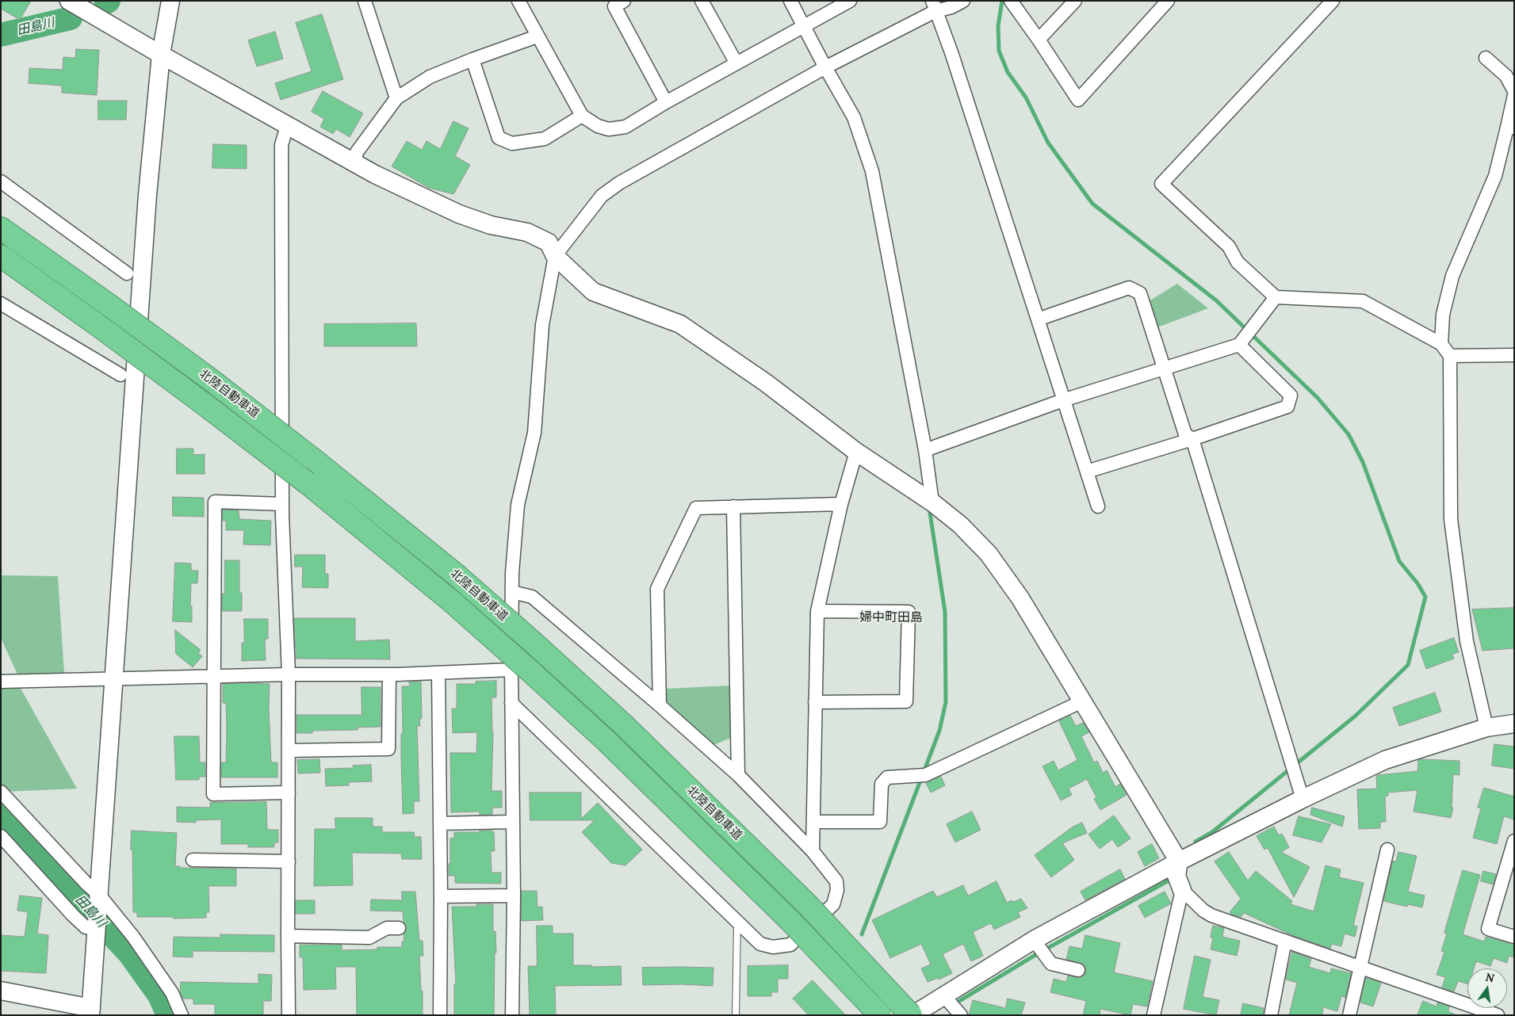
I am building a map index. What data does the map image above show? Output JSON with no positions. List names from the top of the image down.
{
  "streets": {
    "highway": ["北陸自動車道"]
  },
  "districts": ["婦中町田島"],
  "water": ["田島川"],
  "north": "top"
}
